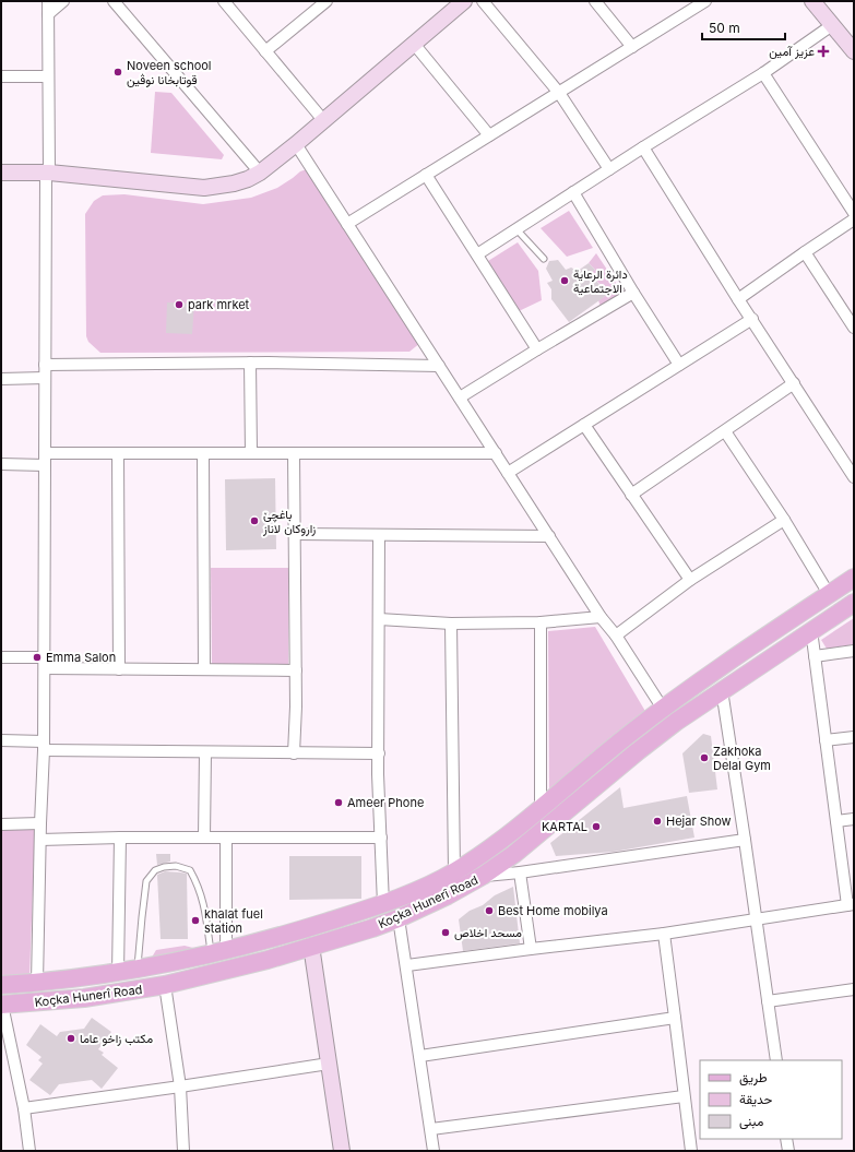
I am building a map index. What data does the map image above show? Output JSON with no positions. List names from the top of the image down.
{
  "streets": {
    "main road": ["Koçka Hunerî Road"]
  },
  "places": {
    "health": ["عزيز آمين"],
    "other": [
      "Noveen school قوتابخانا نوڤين",
      "دائرة الرعاية الاجتماعية",
      "park mrket",
      "باغچێ زاروكان لاناز",
      "Emma Salon",
      "Zakhoka Delal Gym",
      "Ameer Phone",
      "Hejar Show",
      "KARTAL",
      "Best Home mobilya",
      "khalat fuel station",
      "مسحد اخلاص",
      "مكتب زاخو عاما"
    ]
  },
  "legend": ["طريق", "حديقة", "مبنى"],
  "scale_bar": "50 m"
}
